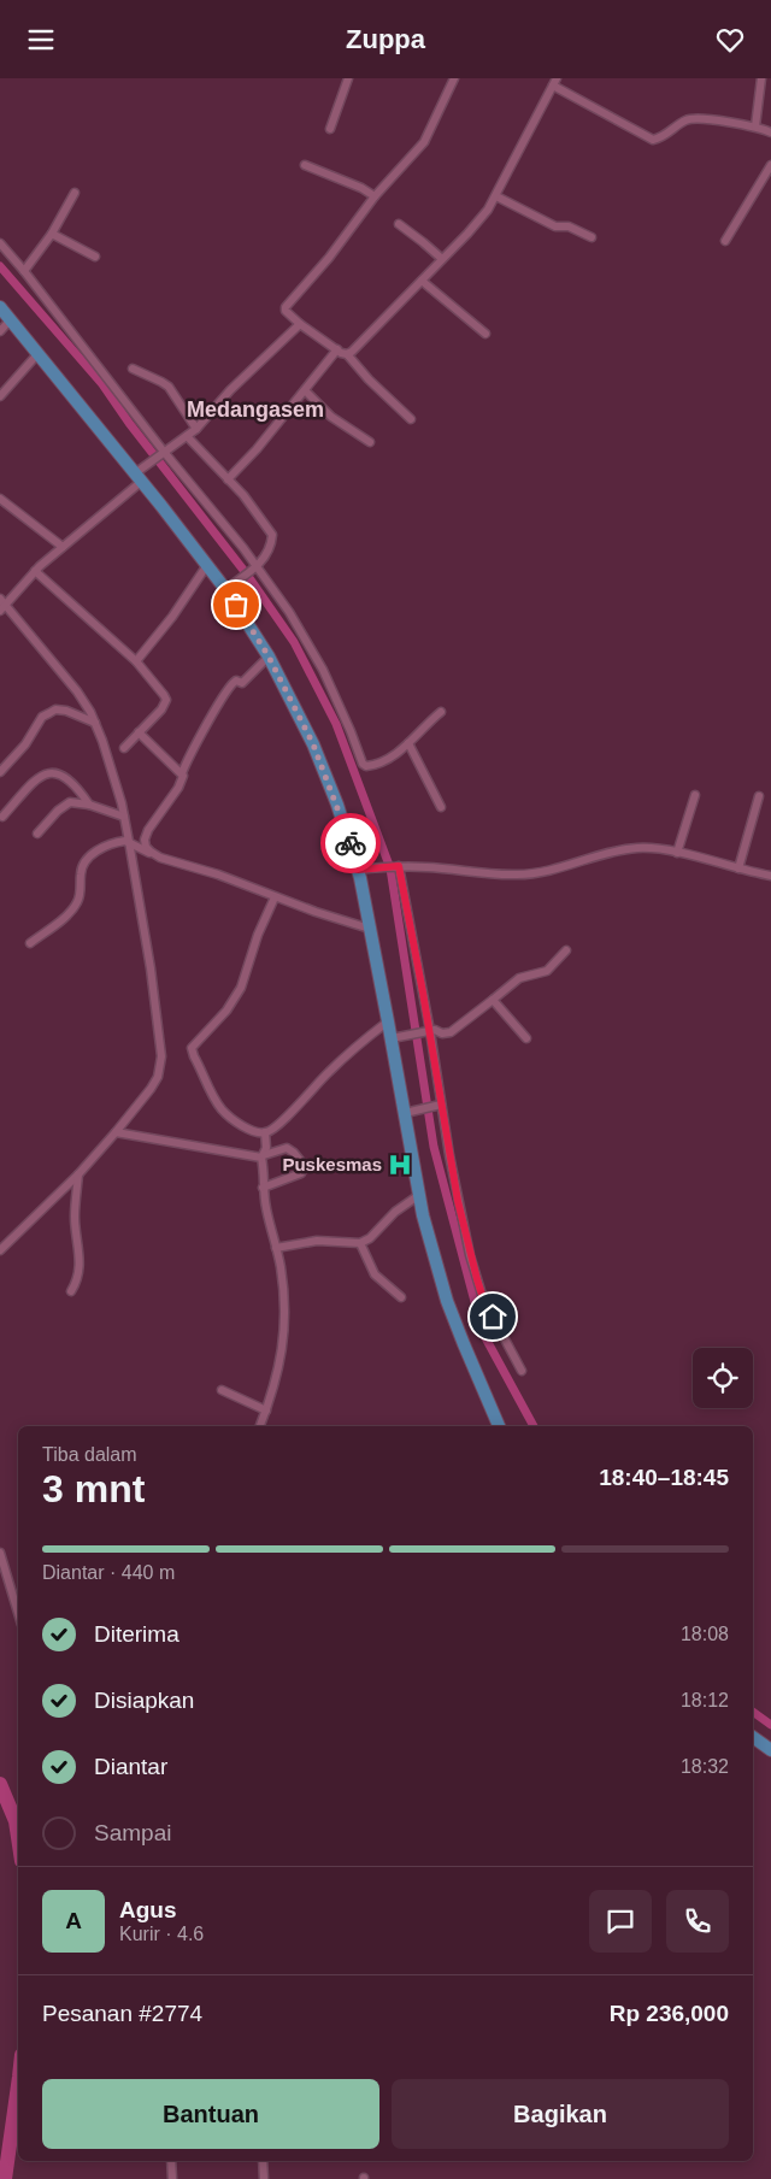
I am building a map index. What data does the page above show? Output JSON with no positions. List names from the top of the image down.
{
  "districts": ["Medangasem"],
  "places": {
    "hospital": ["Puskesmas"]
  },
  "page": {
    "header": "Zuppa",
    "heading": ["3 mnt", "Tiba dalam", "18:40–18:45"],
    "panel": [
      "Agus",
      "Kurir · 4.6",
      "Pesanan #2774",
      "Rp 236,000"
    ],
    "bar": "Diantar · 440 m",
    "list": [
      ["Diterima", "18:08"],
      ["Disiapkan", "18:12"],
      ["Diantar", "18:32"],
      "Sampai"
    ],
    "round": "A",
    "buttons": ["Bantuan", "Bagikan"]
  }
}
